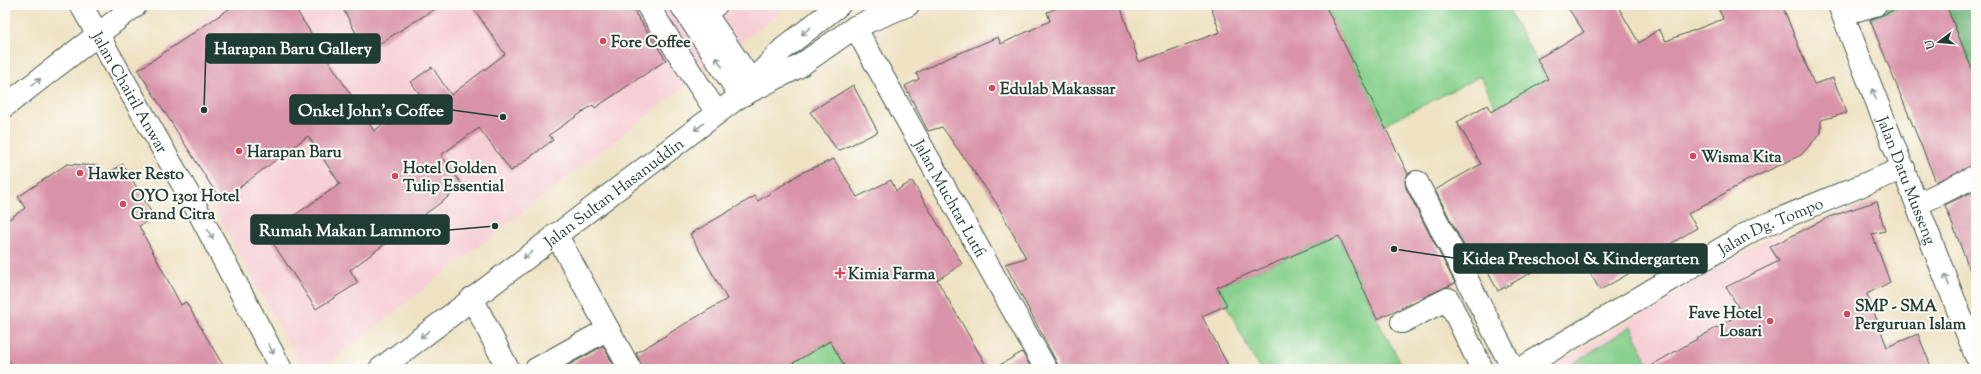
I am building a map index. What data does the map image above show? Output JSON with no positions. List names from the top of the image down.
{
  "streets": {
    "street": [
      "Jalan Chairil Anwar",
      "Jalan Datu Musseng",
      "Jalan Sultan Hasanuddin",
      "Jalan Muchtar Lutfi",
      "Jalan Dg. Tompo"
    ]
  },
  "crossings": [
    ["Jalan Datu Musseng", "Jalan Dg. Tompo"]
  ],
  "one_way": ["Jalan Chairil Anwar", "Jalan Datu Musseng"],
  "places": {
    "other": [
      "Fore Coffee",
      "Edulab Makassar",
      "Harapan Baru Gallery",
      "Onkel John's Coffee",
      "Harapan Baru",
      "Wisma Kita",
      "Hawker Resto",
      "Hotel Golden Tulip Essential",
      "OYO 1301 Hotel Grand Citra",
      "Rumah Makan Lammoro",
      "Kidea Preschool & Kindergarten",
      "SMP - SMA Perguruan Islam",
      "Fave Hotel Losari"
    ],
    "health": ["Kimia Farma"]
  },
  "north": "left"
}
